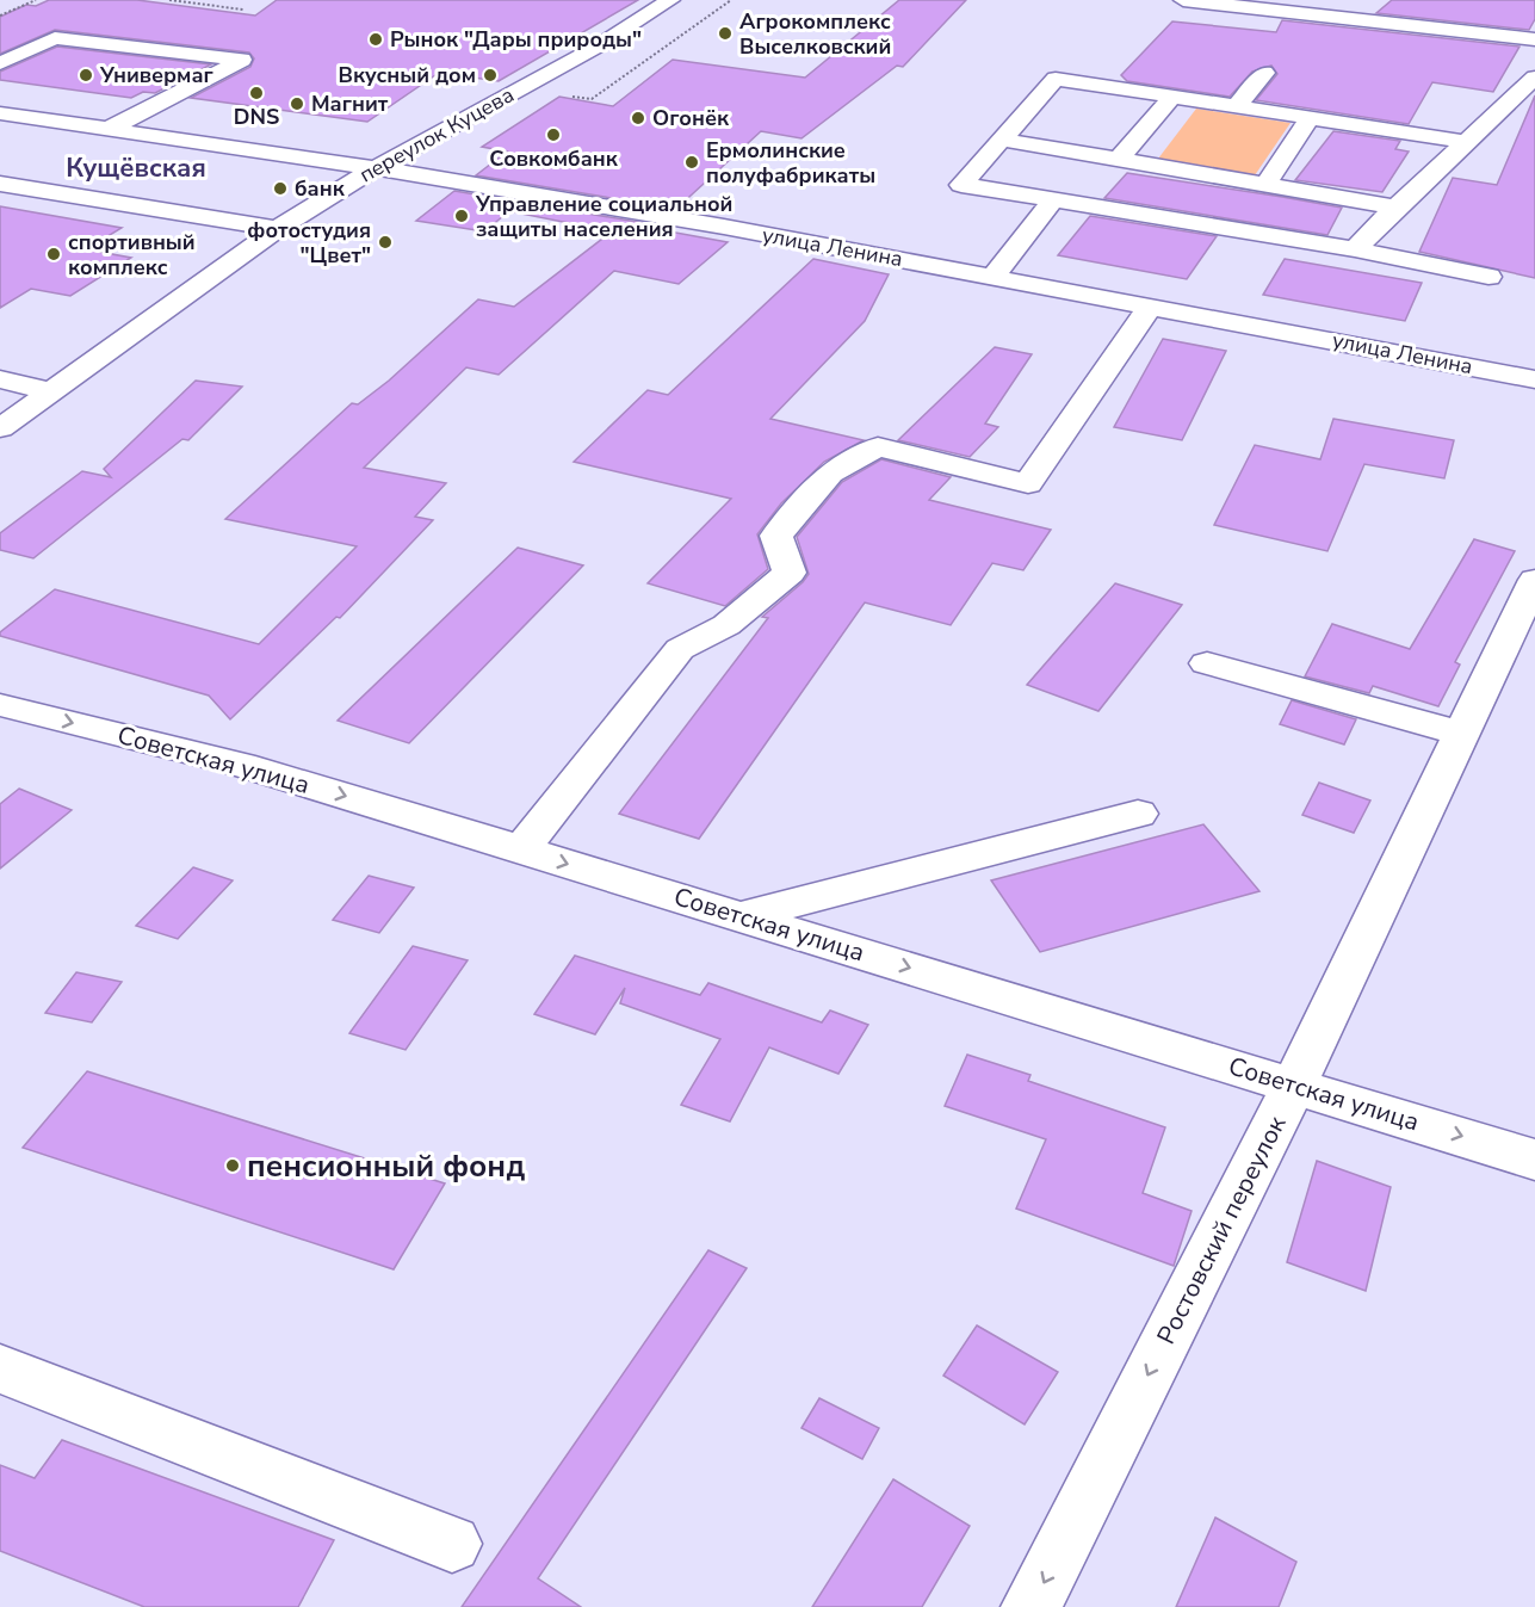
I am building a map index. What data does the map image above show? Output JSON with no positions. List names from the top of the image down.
{
  "streets": {
    "street": [
      "переулок Куцева",
      "улица Ленина",
      "Советская улица",
      "Ростовский переулок"
    ]
  },
  "crossings": [
    ["переулок Куцева", "улица Ленина"],
    ["Советская улица", "Ростовский переулок"]
  ],
  "one_way": ["Советская улица", "Ростовский переулок"],
  "districts": ["Кущёвская"],
  "places": [
    "Агрокомплекс Выселковский",
    "Рынок \"Дары природы\"",
    "Универмаг",
    "Вкусный дом",
    "DNS",
    "Магнит",
    "Огонёк",
    "Совкомбанк",
    "Ермолинские полуфабрикаты",
    "банк",
    "Управление социальной защиты населения",
    "фотостудия \"Цвет\"",
    "спортивный комплекс",
    "пенсионный фонд"
  ]
}
